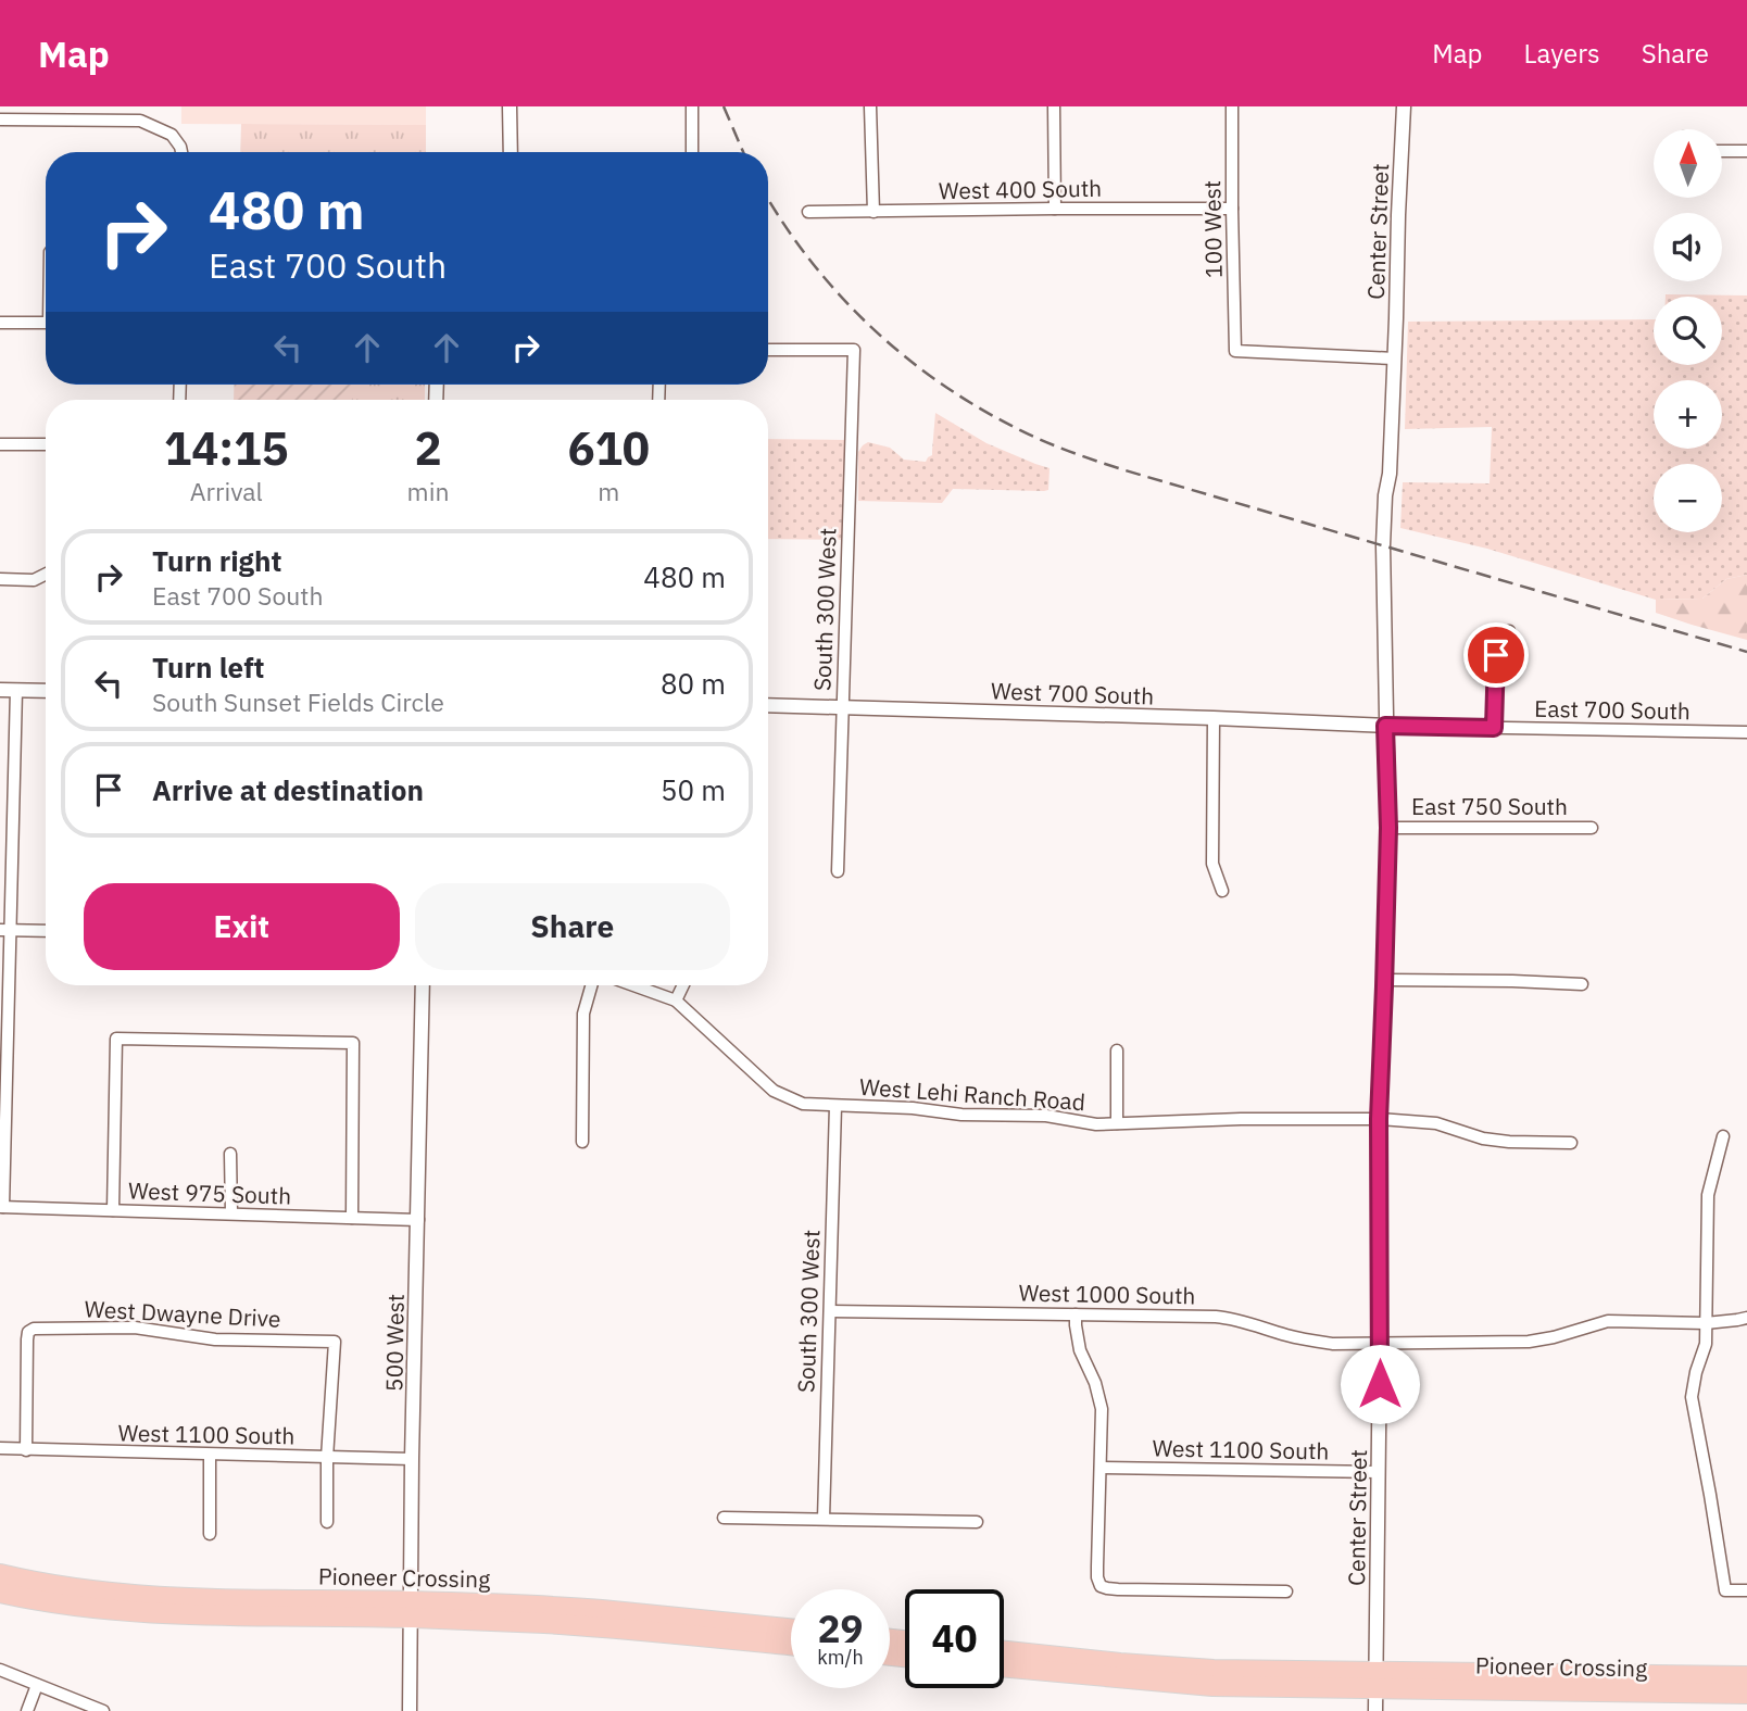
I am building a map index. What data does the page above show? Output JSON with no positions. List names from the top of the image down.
{
  "streets": {
    "highway": ["Pioneer Crossing"],
    "street": [
      "West 400 South",
      "100 West",
      "Center Street",
      "South 300 West",
      "West 700 South",
      "East 700 South",
      "East 750 South",
      "West Lehi Ranch Road",
      "West 975 South",
      "West 1000 South",
      "West Dwayne Drive",
      "500 West",
      "West 1100 South"
    ]
  },
  "crossings": [
    ["West 400 South", "100 West"],
    ["100 West", "Center Street"],
    ["Center Street", "West 700 South"],
    ["Center Street", "East 700 South"],
    ["Center Street", "East 750 South"],
    ["Center Street", "West Lehi Ranch Road"],
    ["Center Street", "West 1000 South"],
    ["Center Street", "West 1100 South"],
    ["Center Street", "Pioneer Crossing"],
    ["South 300 West", "West 700 South"],
    ["South 300 West", "West Lehi Ranch Road"],
    ["South 300 West", "West 1000 South"],
    ["West 700 South", "East 700 South"],
    ["West 975 South", "500 West"],
    ["West Dwayne Drive", "West 1100 South"],
    ["500 West", "West 1100 South"],
    ["500 West", "Pioneer Crossing"]
  ],
  "north": "top",
  "page": {
    "header": "Map",
    "nav": ["Map", "Layers", "Share"],
    "map_buttons": ["+", "−"],
    "turn": ["480 m", "East 700 South"],
    "eta": [
      "14:15",
      "Arrival",
      "2",
      "min",
      "610",
      "m"
    ],
    "list": [
      {
        "name": "Turn right",
        "note": "East 700 South",
        "value": "480 m"
      },
      {
        "name": "Turn left",
        "note": "South Sunset Fields Circle",
        "value": "80 m"
      },
      {
        "name": "Arrive at destination",
        "value": "50 m"
      }
    ],
    "buttons": ["Exit", "Share"],
    "speed": "29 km/h",
    "limit": "40"
  }
}
